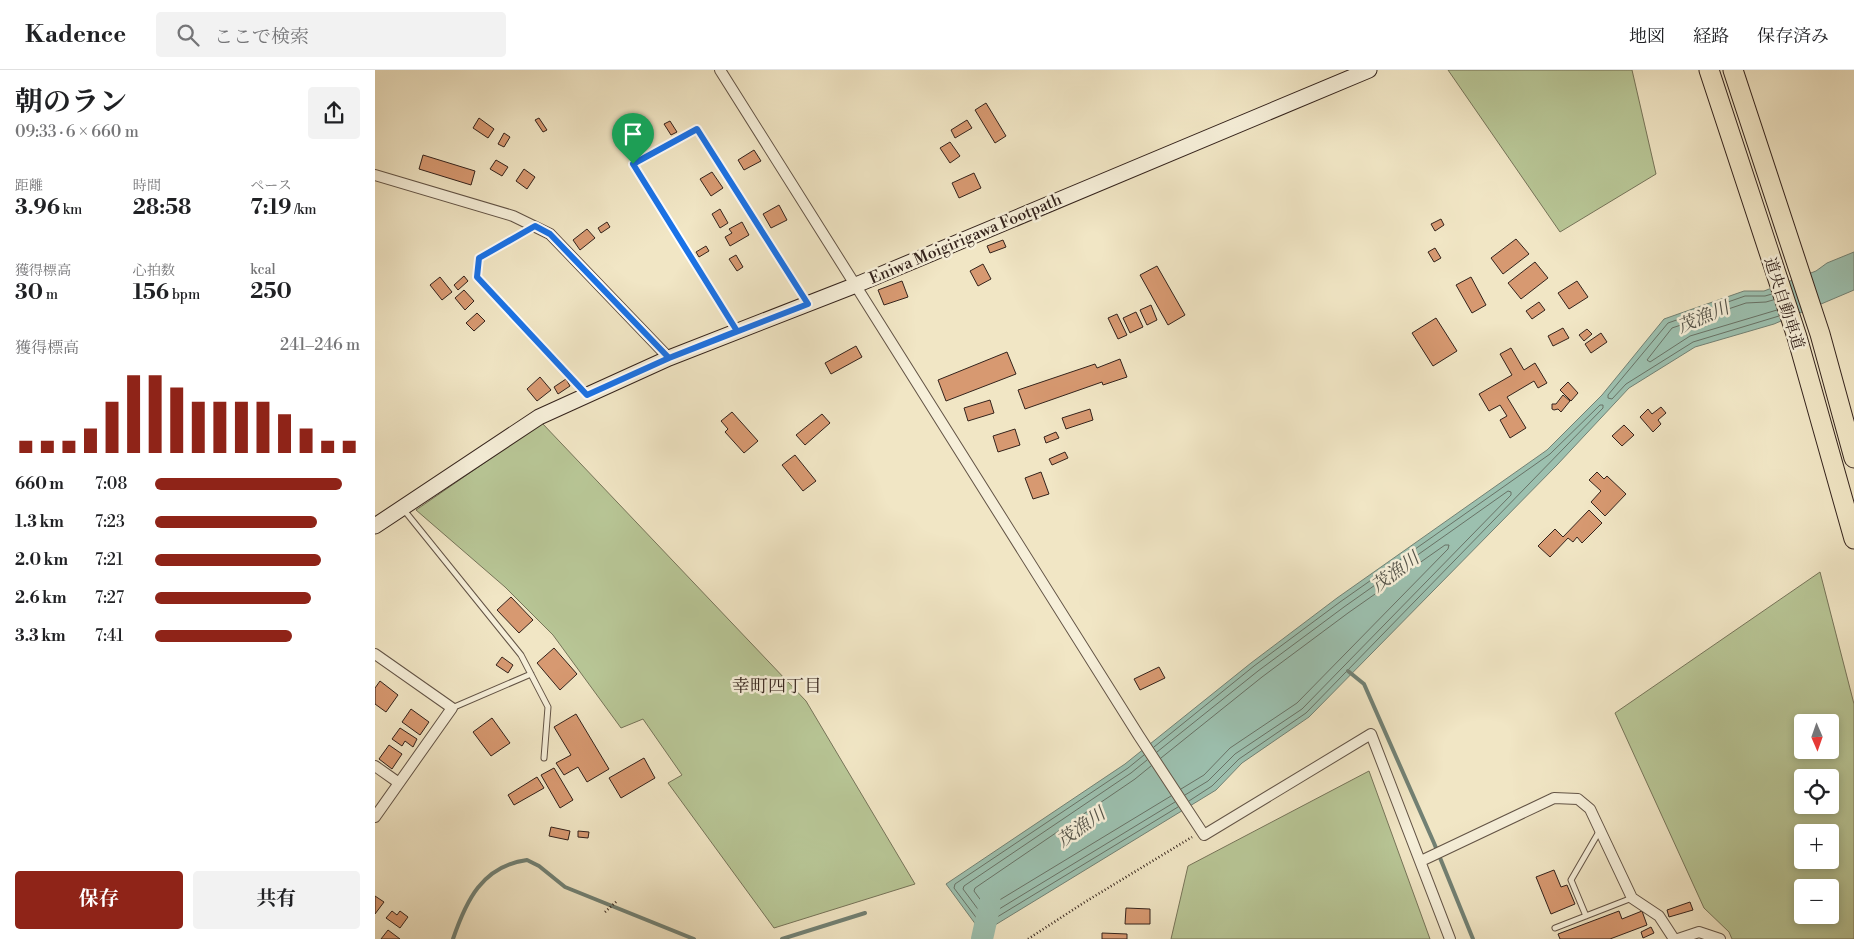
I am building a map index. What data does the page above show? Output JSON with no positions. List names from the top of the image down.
{
  "streets": {
    "highway": ["道央自動車道"]
  },
  "districts": ["幸町四丁目"],
  "water": ["茂漁川"],
  "north": "bottom",
  "page": {
    "header": "Kadence",
    "search": "ここで検索",
    "nav": ["地図", "経路", "保存済み"],
    "heading": ["朝のラン", "09:33 · 6 × 660 m"],
    "stats": [
      ["距離", "3.96 km"],
      ["時間", "28:58"],
      ["ペース", "7:19 /km"],
      ["獲得標高", "30 m"],
      ["心拍数", "156 bpm"],
      ["kcal", "250"]
    ],
    "chart": ["獲得標高", "241–246 m"],
    "list": [
      {
        "name": "660 m",
        "note": "7:08"
      },
      {
        "name": "1.3 km",
        "note": "7:23"
      },
      {
        "name": "2.0 km",
        "note": "7:21"
      },
      {
        "name": "2.6 km",
        "note": "7:27"
      },
      {
        "name": "3.3 km",
        "note": "7:41"
      }
    ],
    "map_buttons": ["+", "−"],
    "buttons": ["保存", "共有"]
  }
}
